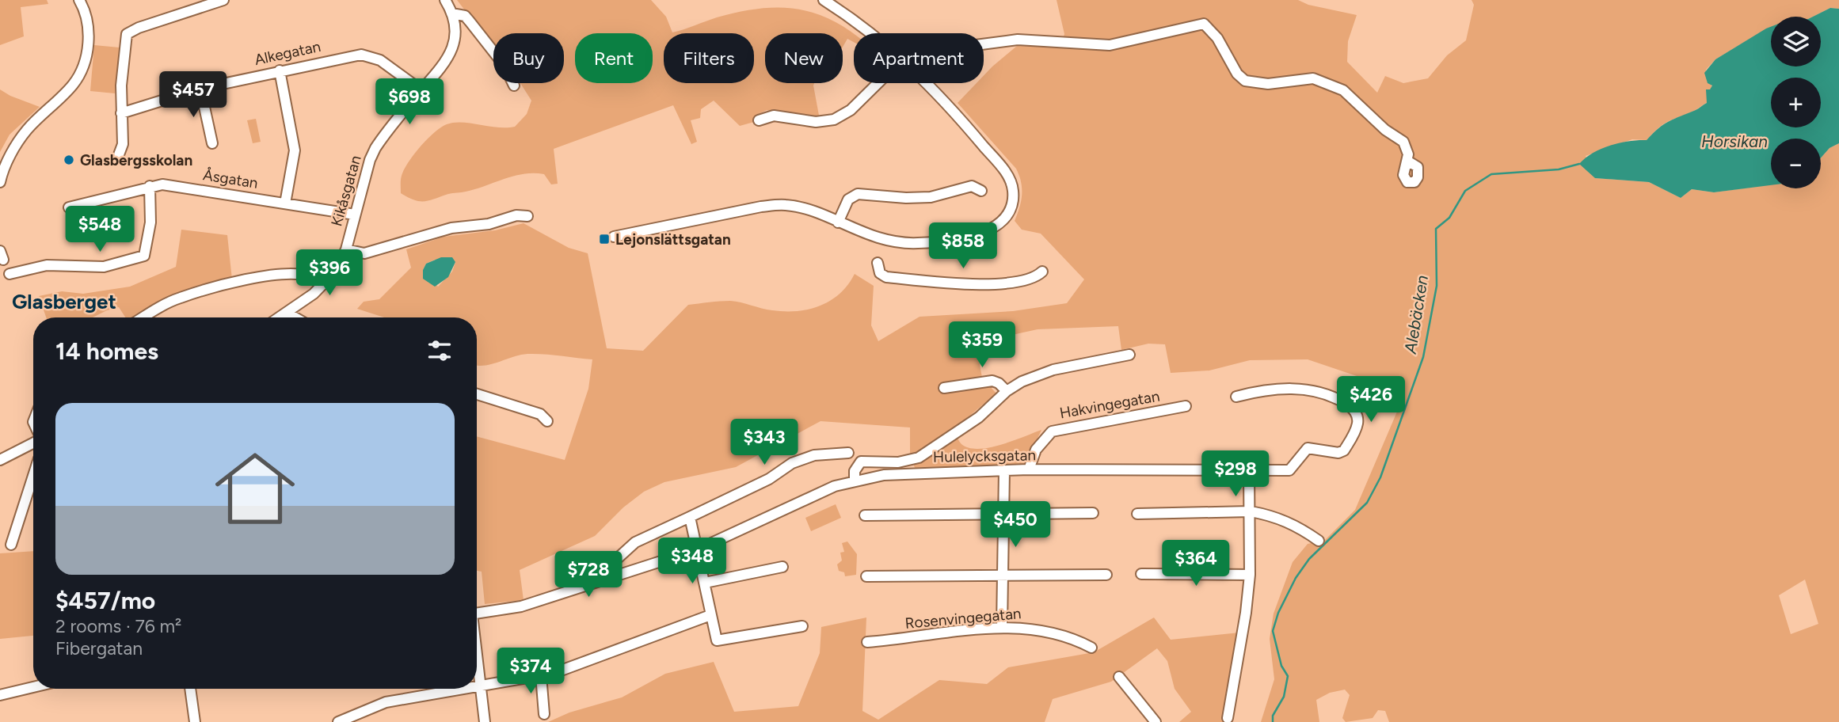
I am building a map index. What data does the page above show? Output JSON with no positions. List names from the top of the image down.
{
  "streets": {
    "street": [
      "Alkegatan",
      "Åsgatan",
      "Kikåsgatan",
      "Hakvingegatan",
      "Hulelycksgatan",
      "Rosenvingegatan"
    ]
  },
  "crossings": [
    ["Alkegatan", "Kikåsgatan"],
    ["Åsgatan", "Kikåsgatan"],
    ["Hakvingegatan", "Hulelycksgatan"]
  ],
  "districts": ["Glasberget"],
  "water": ["Horsikan", "Alebäcken"],
  "places": {
    "other": ["Glasbergsskolan"],
    "transit": ["Lejonslättsgatan"]
  },
  "page": {
    "map_buttons": ["+", "−"],
    "chip": [
      "Buy",
      "Rent",
      "Filters",
      "New",
      "Apartment"
    ],
    "price": [
      "$457",
      "$698",
      "$548",
      "$858",
      "$396",
      "$359",
      "$426",
      "$343",
      "$298",
      "$450",
      "$348",
      "$364",
      "$728",
      "$374"
    ],
    "heading": "14 homes",
    "list": [
      {
        "name": "$457/mo",
        "note": "2 rooms · 76 m² · Fibergatan"
      }
    ]
  }
}
